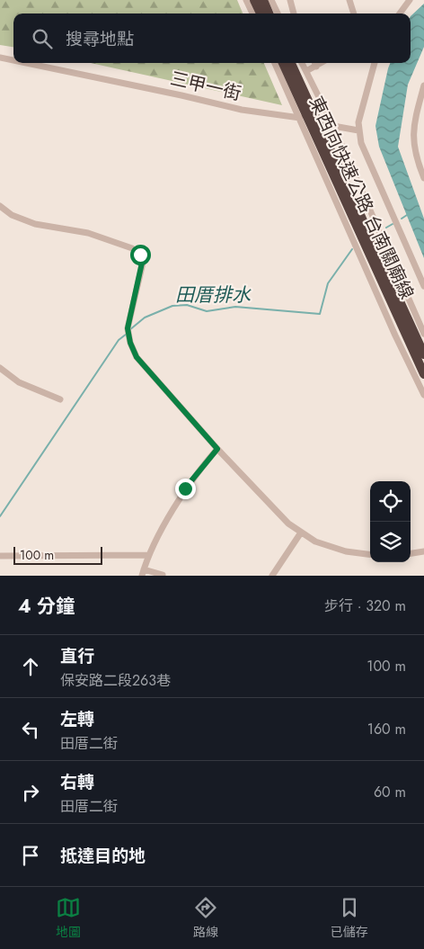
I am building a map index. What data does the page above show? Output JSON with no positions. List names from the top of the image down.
{
  "streets": {
    "highway": ["東西向快速公路 台南關廟線"],
    "street": ["三甲一街"]
  },
  "water": ["田厝排水"],
  "scale_bar": "100 m",
  "page": {
    "search": "搜尋地點",
    "scale": "100 m",
    "heading": ["4 分鐘", "步行 · 320 m"],
    "list": [
      ["直行", "保安路二段263巷", "100 m"],
      ["左轉", "田厝二街", "160 m"],
      ["右轉", "田厝二街", "60 m"],
      "抵達目的地"
    ],
    "nav": ["地圖", "路線", "已儲存"]
  }
}
